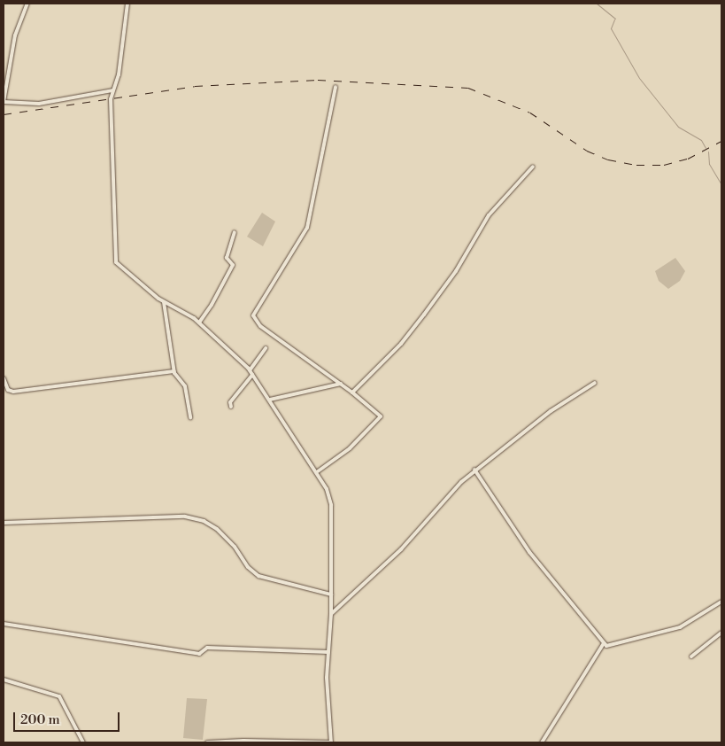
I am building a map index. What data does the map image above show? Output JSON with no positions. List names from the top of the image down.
{
  "scale_bar": "200 m"
}
